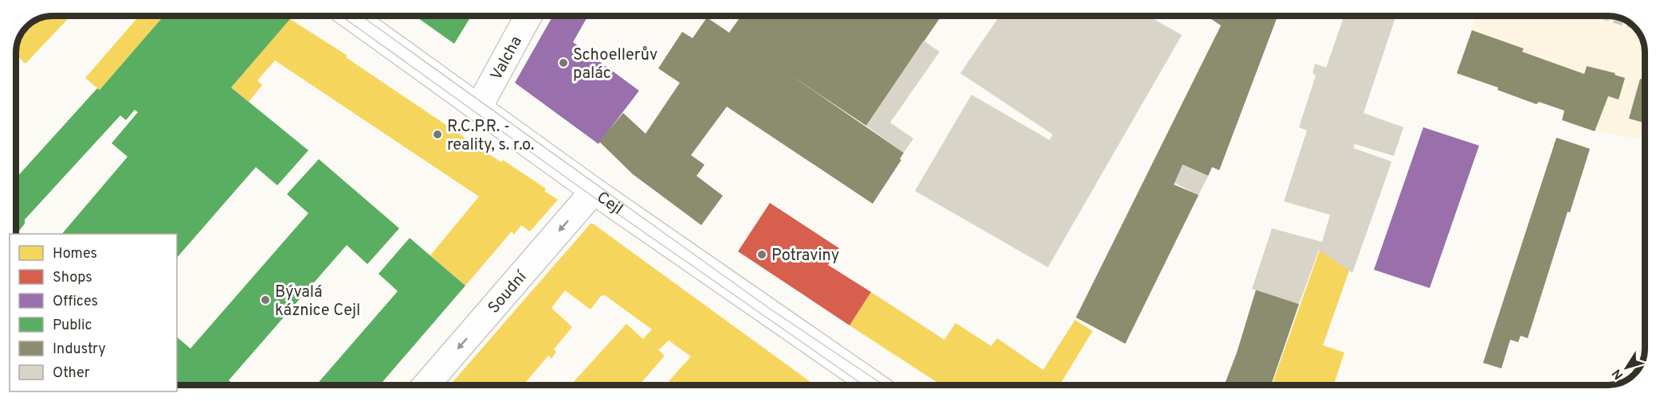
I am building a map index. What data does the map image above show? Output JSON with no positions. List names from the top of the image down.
{
  "streets": {
    "street": ["Valcha", "Cejl", "Soudní"]
  },
  "crossings": [
    ["Valcha", "Cejl"],
    ["Cejl", "Soudní"]
  ],
  "one_way": ["Soudní"],
  "places": [
    "Schoellerův palác",
    "R.C.P.R. - reality, s. r.o.",
    "Potraviny",
    "Bývalá káznice Cejl"
  ],
  "legend": [
    "Homes",
    "Shops",
    "Offices",
    "Public",
    "Industry",
    "Other"
  ],
  "north": "bottom left"
}
